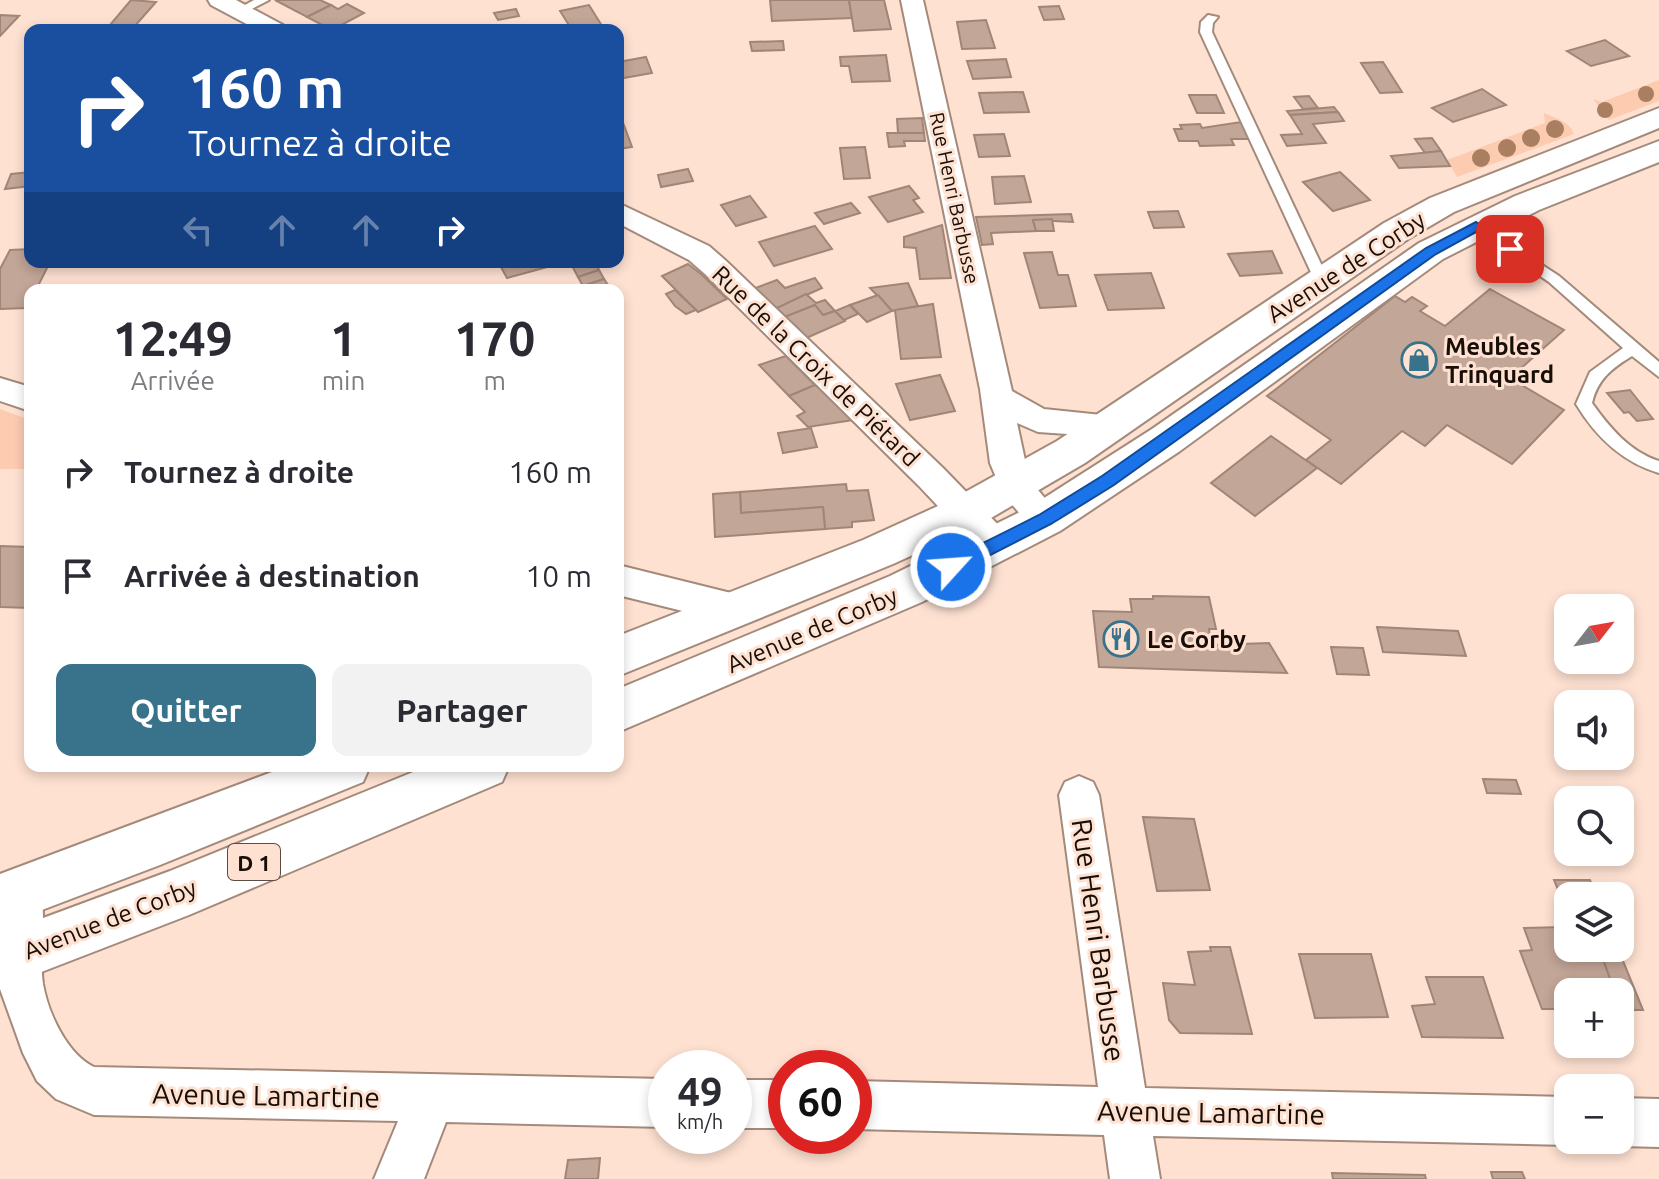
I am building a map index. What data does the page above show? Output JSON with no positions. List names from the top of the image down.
{
  "streets": {
    "main road": ["Avenue de Corby", "D 1"],
    "street": ["Rue Henri Barbusse", "Rue de la Croix de Piétard", "Avenue Lamartine"]
  },
  "crossings": [
    ["Rue Henri Barbusse", "Avenue de Corby"],
    ["Rue Henri Barbusse", "Avenue Lamartine"],
    ["Avenue de Corby", "Rue de la Croix de Piétard"],
    ["Avenue de Corby", "Avenue Lamartine"],
    ["D 1", "Avenue Lamartine"]
  ],
  "places": {
    "shop": ["Meubles Trinquard"],
    "restaurant": ["Le Corby"]
  },
  "north": "top right",
  "page": {
    "turn": ["160 m", "Tournez à droite"],
    "eta": [
      "12:49",
      "Arrivée",
      "1",
      "min",
      "170",
      "m"
    ],
    "list": [
      {
        "name": "Tournez à droite",
        "value": "160 m"
      },
      {
        "name": "Arrivée à destination",
        "value": "10 m"
      }
    ],
    "map_buttons": ["+", "−"],
    "buttons": ["Quitter", "Partager"],
    "speed": "49 km/h",
    "limit": "60"
  }
}
